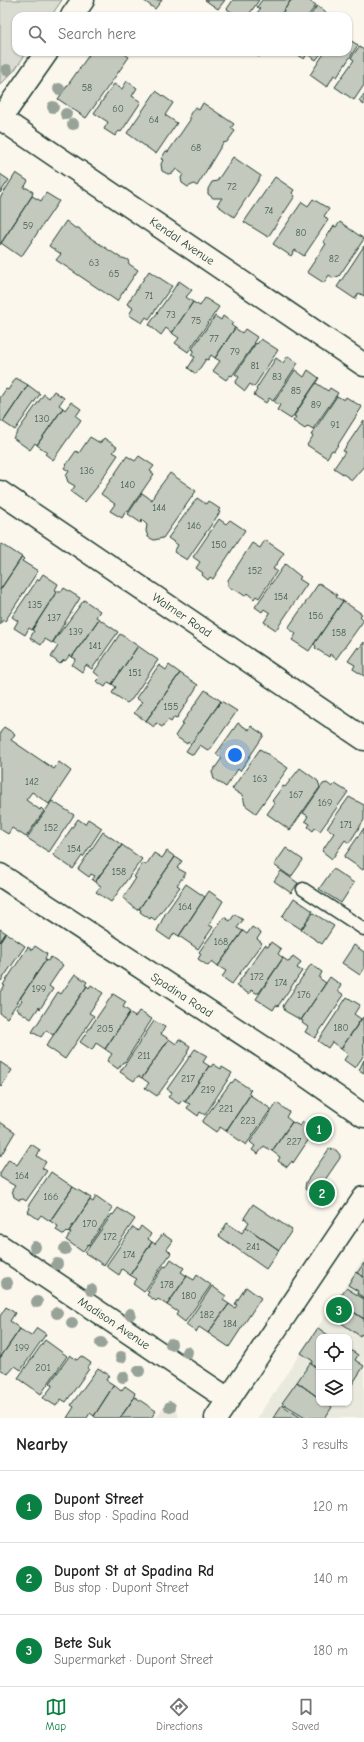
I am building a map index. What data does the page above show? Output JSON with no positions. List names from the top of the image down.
{
  "streets": {
    "street": [
      "Kendal Avenue",
      "Walmer Road",
      "Spadina Road",
      "Madison Avenue"
    ]
  },
  "house_numbers": [
    "58",
    "60",
    "64",
    "68",
    "72",
    "74",
    "59",
    "80",
    "82",
    "63",
    "65",
    "71",
    "73",
    "75",
    "77",
    "79",
    "81",
    "83",
    "85",
    "89",
    "130",
    "91",
    "136",
    "140",
    "144",
    "146",
    "150",
    "152",
    "154",
    "135",
    "156",
    "137",
    "139",
    "158",
    "141",
    "151",
    "155",
    "163",
    "142",
    "167",
    "169",
    "171",
    "152",
    "154",
    "158",
    "164",
    "168",
    "172",
    "174",
    "199",
    "176",
    "180",
    "205",
    "211",
    "217",
    "219",
    "221",
    "223",
    "227",
    "164",
    "166",
    "170",
    "172",
    "241",
    "174",
    "178",
    "180",
    "182",
    "184",
    "199",
    "201"
  ],
  "page": {
    "search": "Search here",
    "pins": ["1", "2", "3"],
    "heading": ["Nearby", "3 results"],
    "list": [
      {
        "mark": "1",
        "name": "Dupont Street",
        "note": "Bus stop · Spadina Road",
        "value": "120 m"
      },
      {
        "mark": "2",
        "name": "Dupont St at Spadina Rd",
        "note": "Bus stop · Dupont Street",
        "value": "140 m"
      },
      {
        "mark": "3",
        "name": "Bete Suk",
        "note": "Supermarket · Dupont Street",
        "value": "180 m"
      }
    ],
    "nav": ["Map", "Directions", "Saved"]
  }
}
